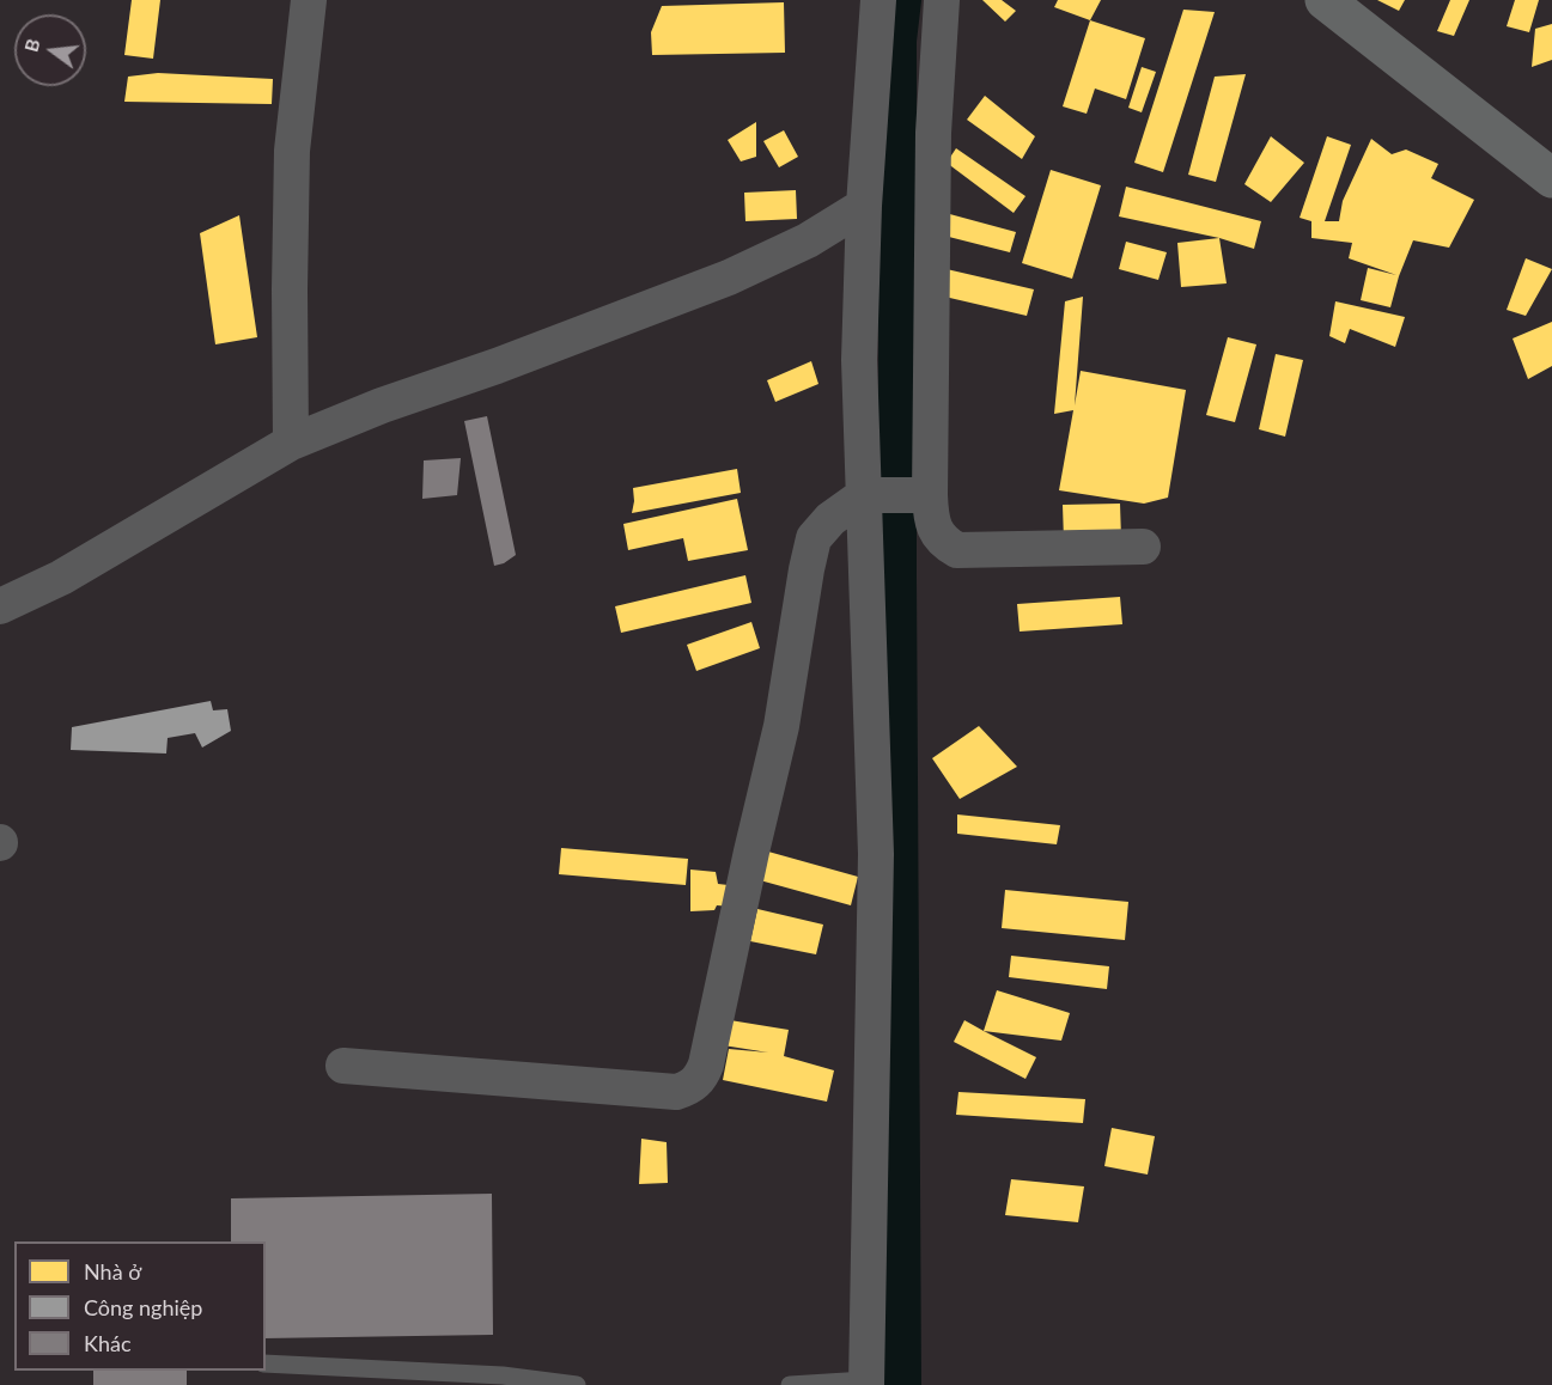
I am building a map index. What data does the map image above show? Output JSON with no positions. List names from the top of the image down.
{
  "legend": ["Nhà ở", "Công nghiệp", "Khác"],
  "north": "left"
}
